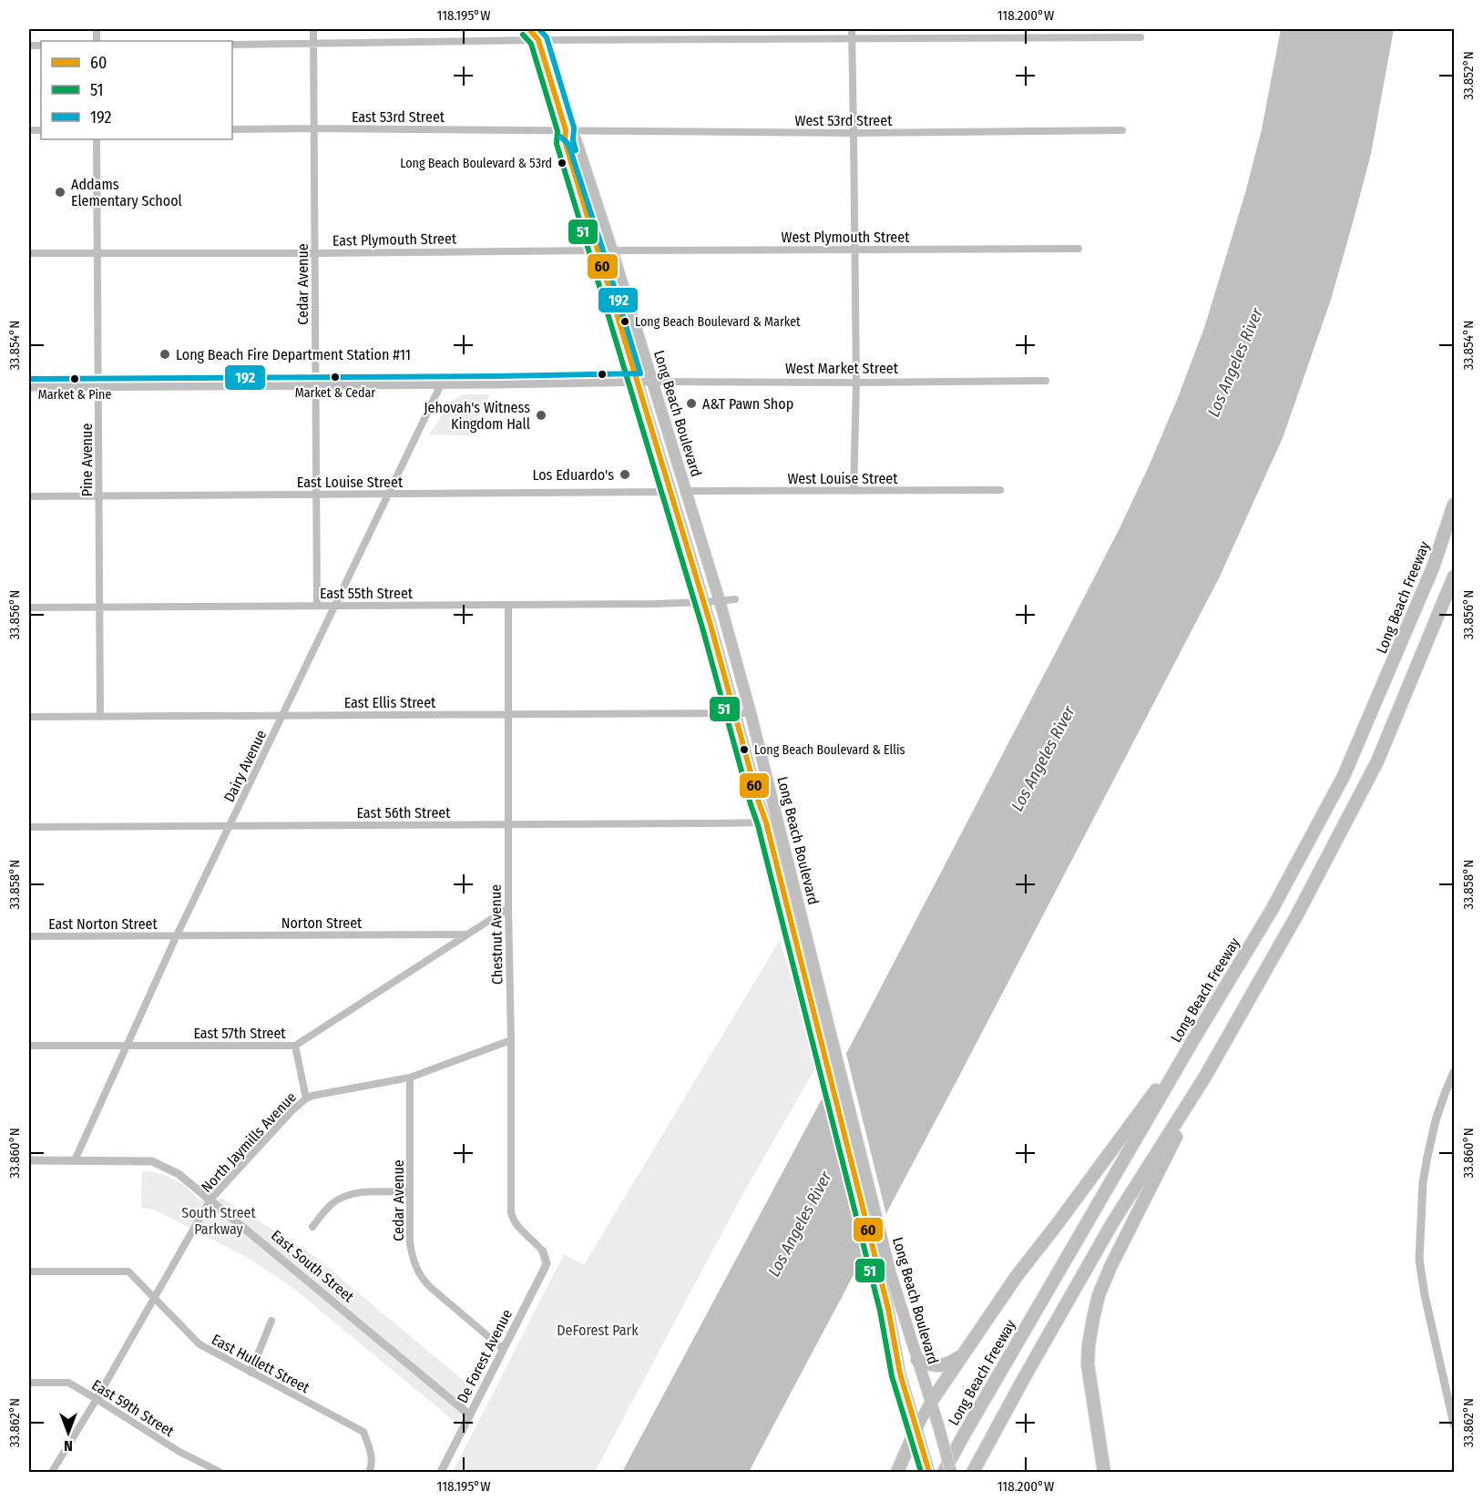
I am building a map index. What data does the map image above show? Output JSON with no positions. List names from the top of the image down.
{
  "streets": {
    "highway": ["Long Beach Freeway"],
    "main road": ["Long Beach Boulevard"],
    "street": [
      "East 53rd Street",
      "West 53rd Street",
      "West Plymouth Street",
      "East Plymouth Street",
      "Cedar Avenue",
      "West Market Street",
      "Pine Avenue",
      "West Louise Street",
      "East Louise Street",
      "East 55th Street",
      "East Ellis Street",
      "Dairy Avenue",
      "East 56th Street",
      "Norton Street",
      "East Norton Street",
      "Chestnut Avenue",
      "East 57th Street",
      "North Jaymills Avenue",
      "East South Street",
      "De Forest Avenue",
      "East Hullett Street",
      "East 59th Street"
    ]
  },
  "crossings": [
    ["East 53rd Street", "West 53rd Street"],
    ["East 53rd Street", "Cedar Avenue"],
    ["East 53rd Street", "Long Beach Boulevard"],
    ["West 53rd Street", "Long Beach Boulevard"],
    ["West Plymouth Street", "Long Beach Boulevard"],
    ["East Plymouth Street", "Cedar Avenue"],
    ["East Plymouth Street", "Long Beach Boulevard"],
    ["East Plymouth Street", "Pine Avenue"],
    ["Cedar Avenue", "West Market Street"],
    ["Cedar Avenue", "East Louise Street"],
    ["Cedar Avenue", "East 55th Street"],
    ["Cedar Avenue", "North Jaymills Avenue"],
    ["Cedar Avenue", "De Forest Avenue"],
    ["West Market Street", "Long Beach Boulevard"],
    ["West Market Street", "Pine Avenue"],
    ["West Market Street", "Dairy Avenue"],
    ["Long Beach Boulevard", "West Louise Street"],
    ["Long Beach Boulevard", "East Louise Street"],
    ["Long Beach Boulevard", "East 55th Street"],
    ["Long Beach Boulevard", "East Ellis Street"],
    ["Long Beach Boulevard", "East 56th Street"],
    ["Pine Avenue", "East Louise Street"],
    ["Pine Avenue", "East 55th Street"],
    ["Pine Avenue", "East Ellis Street"],
    ["East Louise Street", "Dairy Avenue"],
    ["East 55th Street", "Dairy Avenue"],
    ["East 55th Street", "Chestnut Avenue"],
    ["East Ellis Street", "Dairy Avenue"],
    ["East Ellis Street", "Chestnut Avenue"],
    ["Dairy Avenue", "East 56th Street"],
    ["Dairy Avenue", "Norton Street"],
    ["Dairy Avenue", "East Norton Street"],
    ["Dairy Avenue", "East 57th Street"],
    ["Dairy Avenue", "East South Street"],
    ["East 56th Street", "Chestnut Avenue"],
    ["Norton Street", "East Norton Street"],
    ["Norton Street", "East 57th Street"],
    ["Chestnut Avenue", "East 57th Street"],
    ["Chestnut Avenue", "North Jaymills Avenue"],
    ["Chestnut Avenue", "De Forest Avenue"],
    ["North Jaymills Avenue", "East South Street"],
    ["North Jaymills Avenue", "East Hullett Street"],
    ["North Jaymills Avenue", "East 59th Street"],
    ["East South Street", "De Forest Avenue"]
  ],
  "water": ["Los Angeles River"],
  "parks": ["South Street Parkway", "DeForest Park"],
  "places": [
    "Long Beach Boulevard & 53rd",
    "Addams Elementary School",
    "Long Beach Boulevard & Market",
    "Long Beach Fire Department Station #11",
    "Market & Cedar",
    "Market & Pine",
    "A&T Pawn Shop",
    "Jehovah's Witness Kingdom Hall",
    "Los Eduardo's",
    "Long Beach Boulevard & Ellis"
  ],
  "lines": ["transit line 60", "transit line 192", "transit line 51"],
  "legend": ["60", "51", "192"],
  "north": "bottom",
  "coordinates": [
    "118.195°W",
    "118.200°W",
    "33.852°N",
    "33.854°N",
    "33.856°N",
    "33.858°N",
    "33.860°N",
    "33.862°N"
  ]
}
